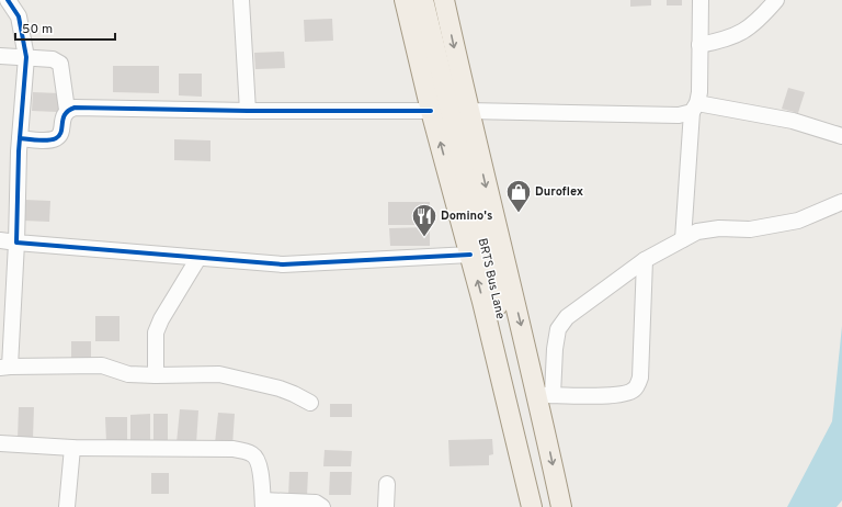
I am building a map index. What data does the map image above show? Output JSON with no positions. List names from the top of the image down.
{
  "streets": {
    "main road": ["BRTS Bus Lane"]
  },
  "places": {
    "shop": ["Duroflex"],
    "restaurant": ["Domino's"]
  },
  "scale_bar": "50 m"
}
